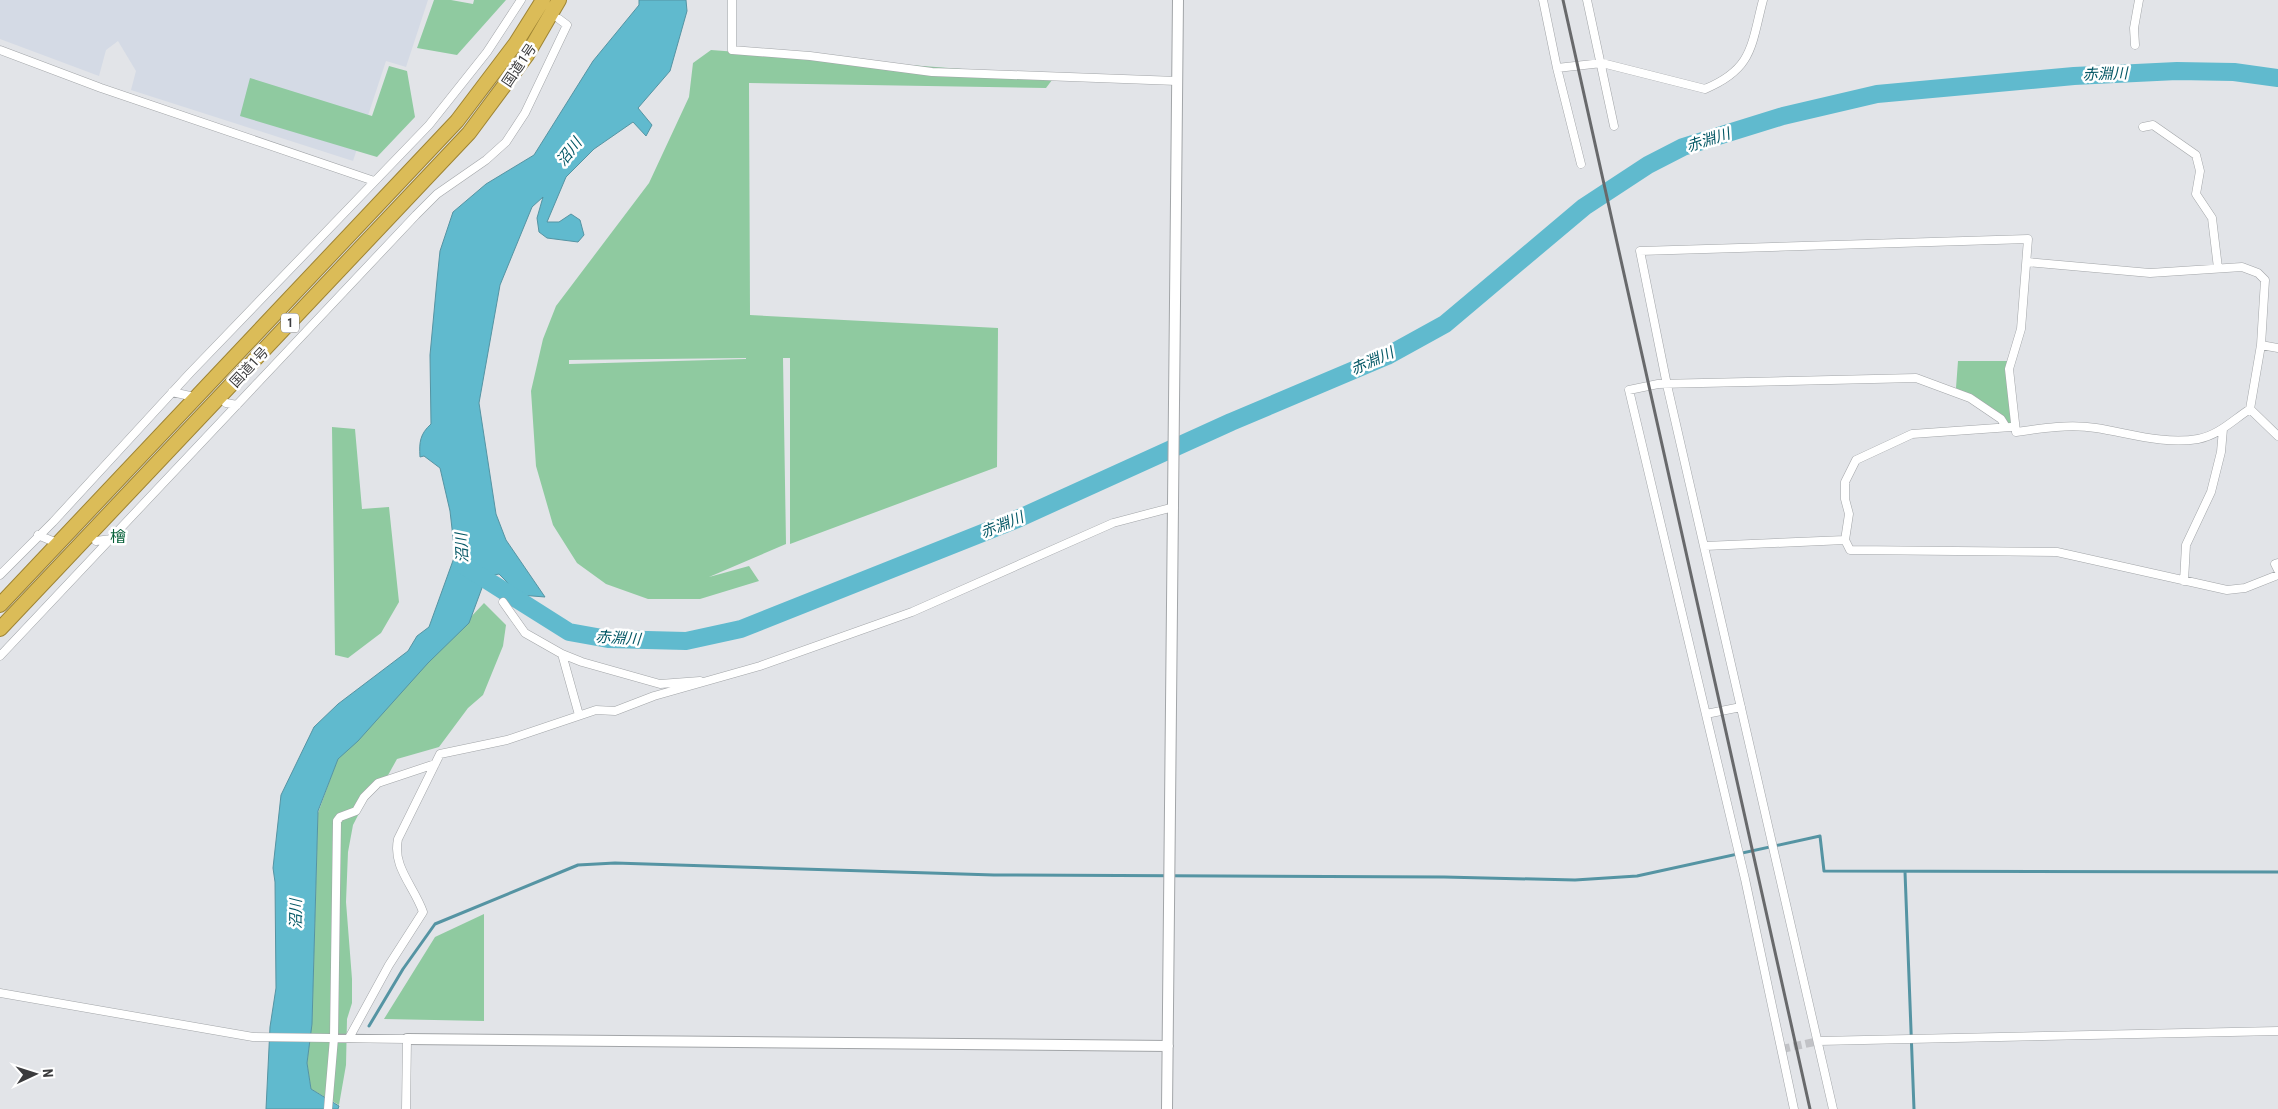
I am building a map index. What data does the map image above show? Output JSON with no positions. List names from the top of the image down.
{
  "streets": {
    "highway": ["国道1号", "1"]
  },
  "districts": ["檜"],
  "water": ["赤淵川", "沼川"],
  "north": "right"
}
